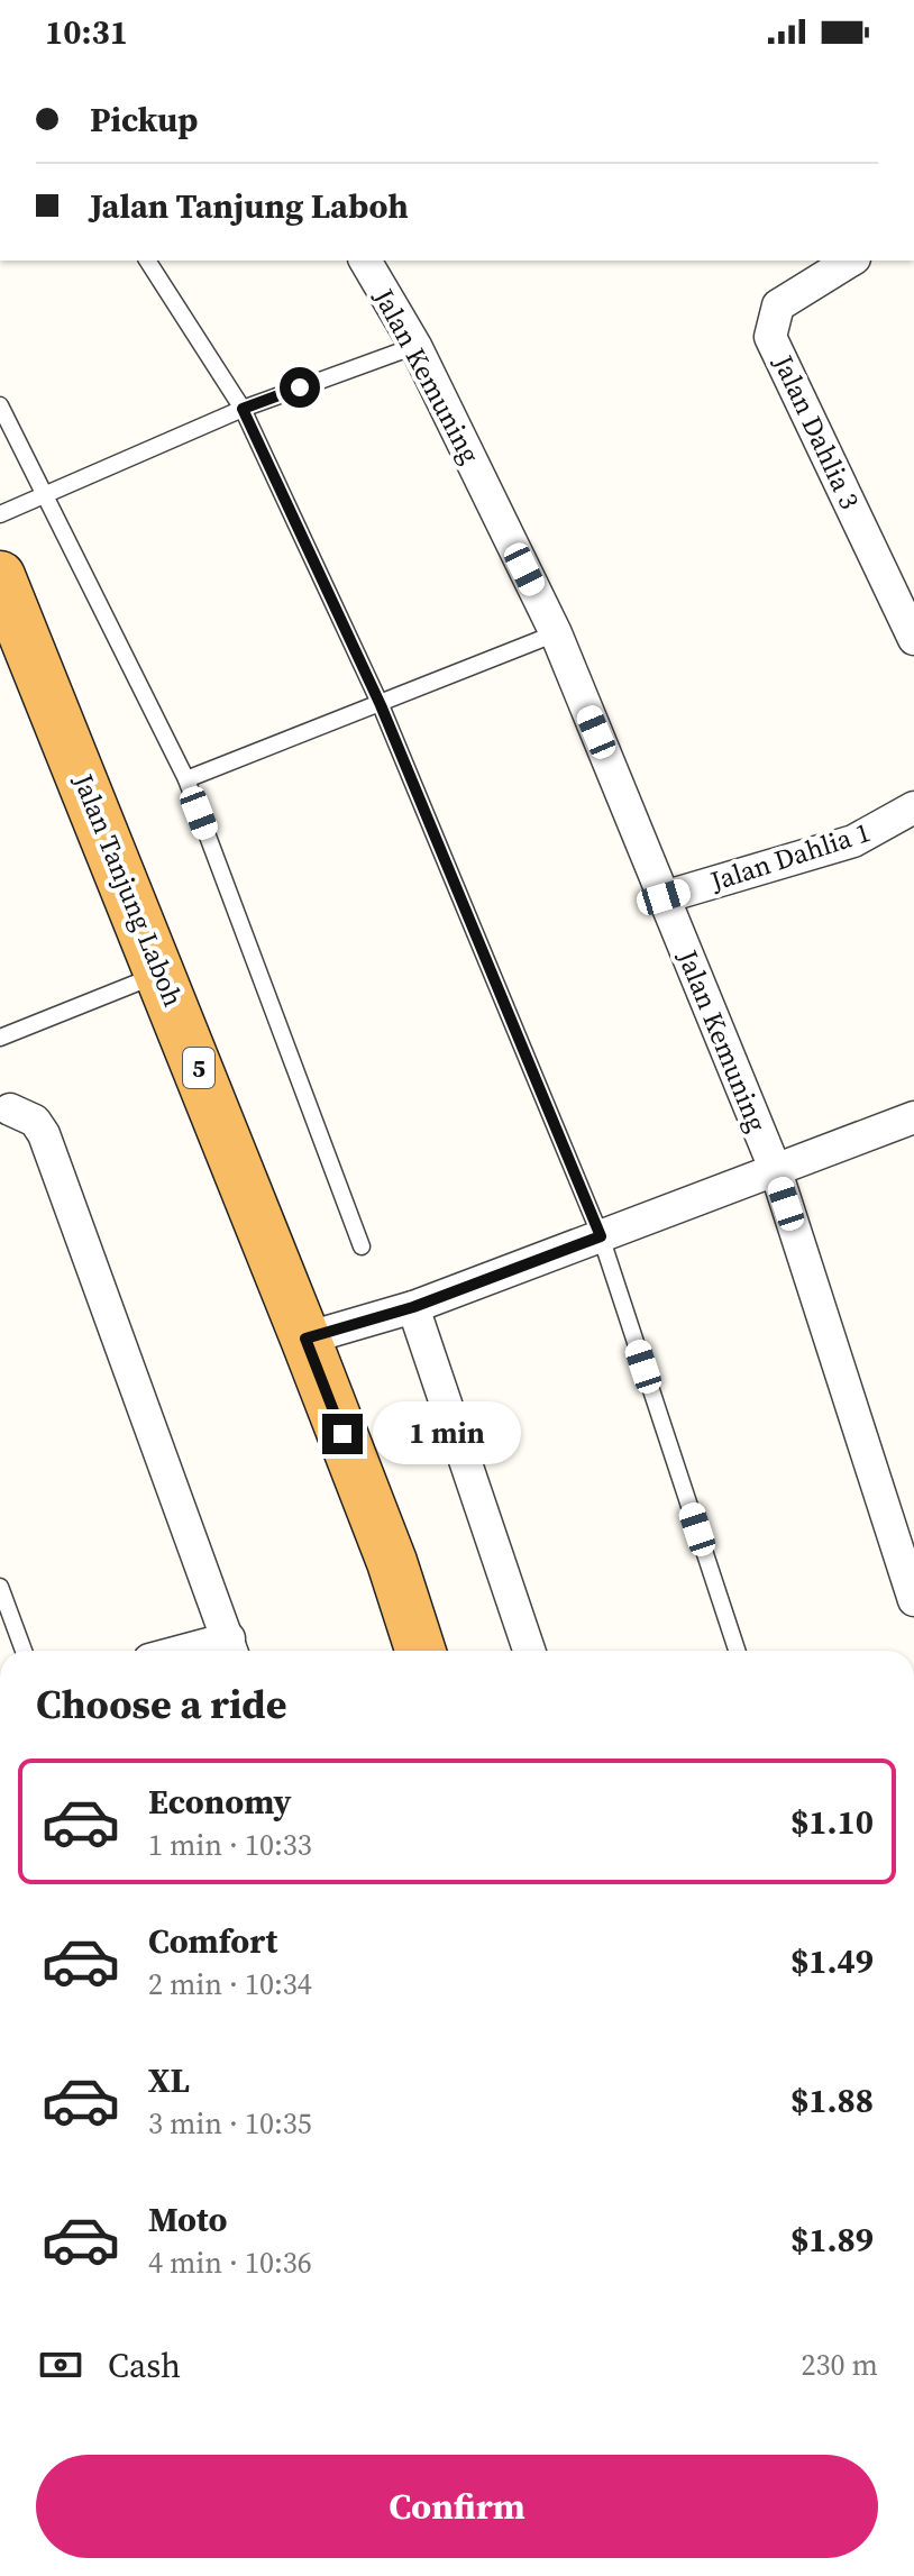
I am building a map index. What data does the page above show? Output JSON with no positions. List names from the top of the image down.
{
  "streets": {
    "highway": ["Jalan Tanjung Laboh", "5"],
    "street": ["Jalan Kemuning", "Jalan Dahlia 3", "Jalan Dahlia 1"]
  },
  "crossings": [
    ["Jalan Kemuning", "Jalan Dahlia 1"]
  ],
  "page": {
    "status": "10:31",
    "banner": ["Pickup", "Jalan Tanjung Laboh"],
    "bubble": "1 min",
    "heading": "Choose a ride",
    "list": [
      {
        "name": "Economy",
        "note": "1 min · 10:33",
        "value": "$1.10"
      },
      {
        "name": "Comfort",
        "note": "2 min · 10:34",
        "value": "$1.49"
      },
      {
        "name": "XL",
        "note": "3 min · 10:35",
        "value": "$1.88"
      },
      {
        "name": "Moto",
        "note": "4 min · 10:36",
        "value": "$1.89"
      }
    ],
    "pay": ["Cash", "230 m"],
    "buttons": "Confirm"
  }
}
